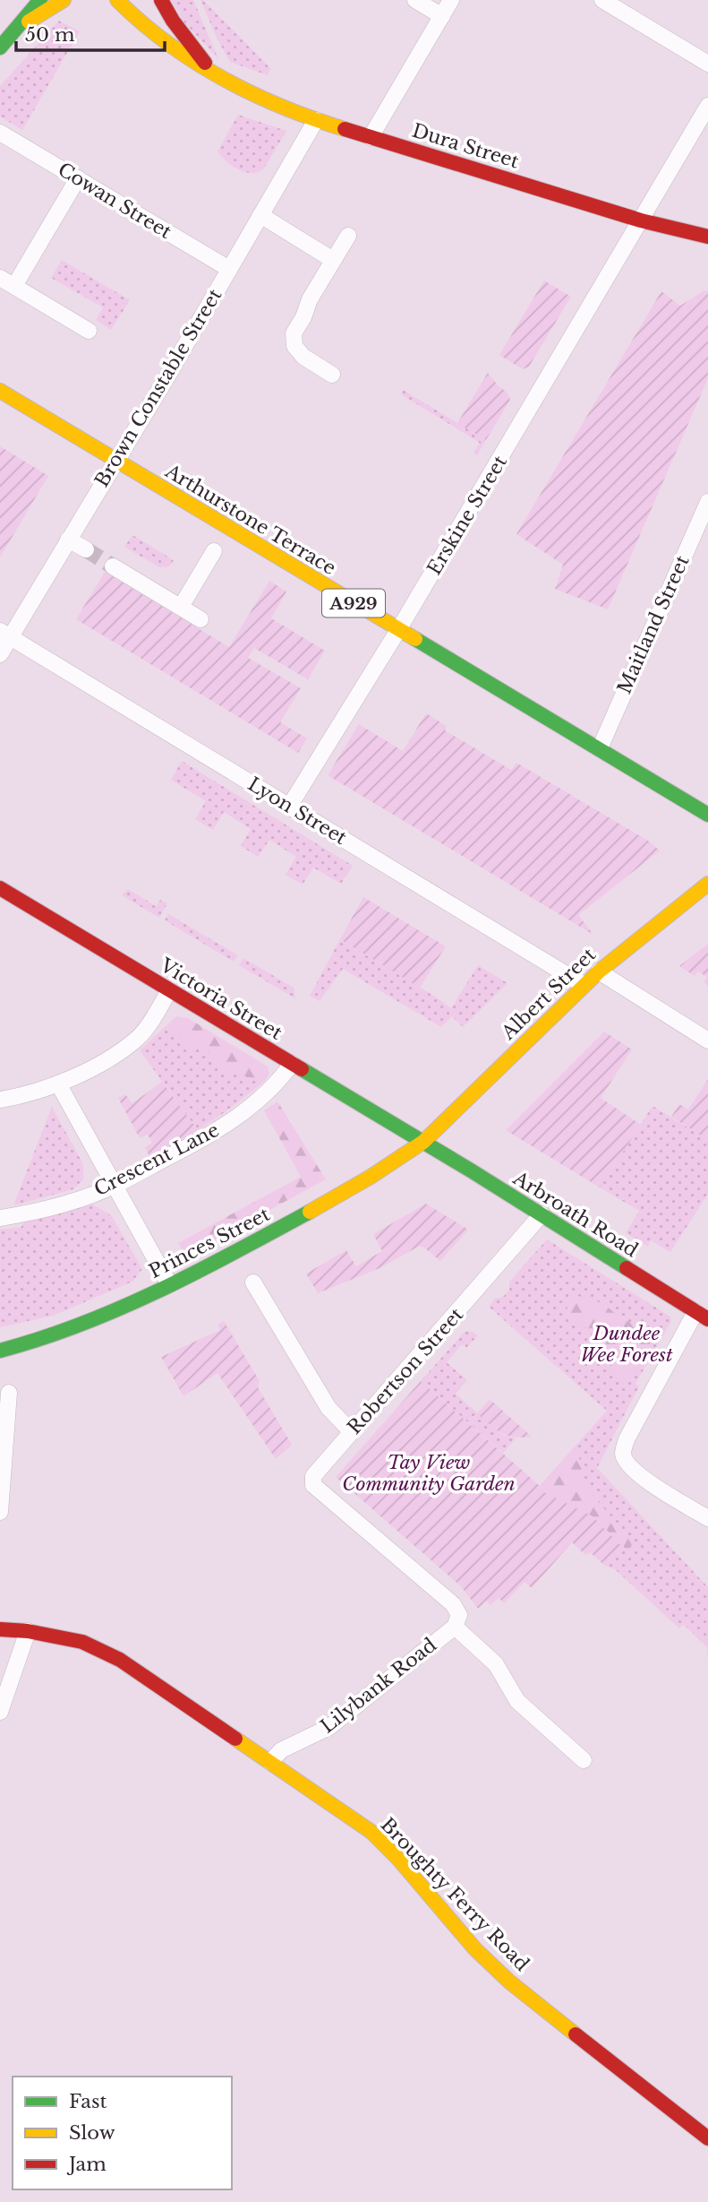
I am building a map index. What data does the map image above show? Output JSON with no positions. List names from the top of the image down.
{
  "streets": {
    "main road": [
      "Dura Street",
      "Arthurstone Terrace",
      "A929",
      "Albert Street",
      "Victoria Street",
      "Arbroath Road",
      "Princes Street",
      "Broughty Ferry Road"
    ],
    "street": [
      "Cowan Street",
      "Brown Constable Street",
      "Erskine Street",
      "Maitland Street",
      "Lyon Street",
      "Crescent Lane",
      "Robertson Street",
      "Lilybank Road"
    ]
  },
  "crossings": [
    ["Dura Street", "Brown Constable Street"],
    ["Dura Street", "Erskine Street"],
    ["Cowan Street", "Brown Constable Street"],
    ["Brown Constable Street", "Arthurstone Terrace"],
    ["Brown Constable Street", "Lyon Street"],
    ["Erskine Street", "Arthurstone Terrace"],
    ["Erskine Street", "Lyon Street"],
    ["Arthurstone Terrace", "Maitland Street"],
    ["Lyon Street", "Albert Street"],
    ["Albert Street", "Victoria Street"],
    ["Albert Street", "Arbroath Road"],
    ["Albert Street", "Princes Street"],
    ["Victoria Street", "Crescent Lane"],
    ["Victoria Street", "Arbroath Road"],
    ["Victoria Street", "Princes Street"],
    ["Arbroath Road", "Princes Street"],
    ["Arbroath Road", "Robertson Street"],
    ["Robertson Street", "Lilybank Road"],
    ["Lilybank Road", "Broughty Ferry Road"]
  ],
  "parks": ["Dundee Wee Forest", "Tay View Community Garden"],
  "legend": ["Fast", "Slow", "Jam"],
  "scale_bar": "50 m"
}
